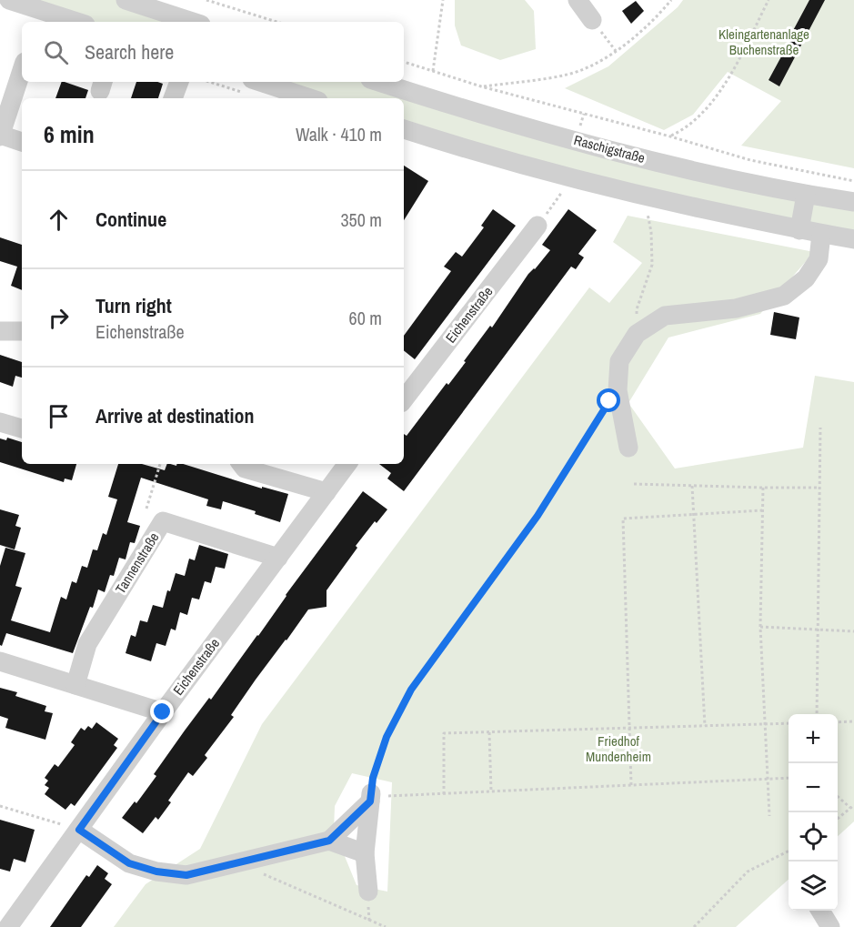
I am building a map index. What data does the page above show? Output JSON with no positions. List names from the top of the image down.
{
  "streets": {
    "street": ["Raschigstraße", "Eichenstraße", "Tannenstraße"]
  },
  "crossings": [
    ["Eichenstraße", "Tannenstraße"]
  ],
  "parks": ["Kleingartenanlage Buchenstraße", "Friedhof Mundenheim"],
  "page": {
    "search": "Search here",
    "heading": ["6 min", "Walk · 410 m"],
    "list": [
      ["Continue", "350 m"],
      ["Turn right", "Eichenstraße", "60 m"],
      "Arrive at destination"
    ],
    "map_buttons": ["+", "−"]
  }
}
